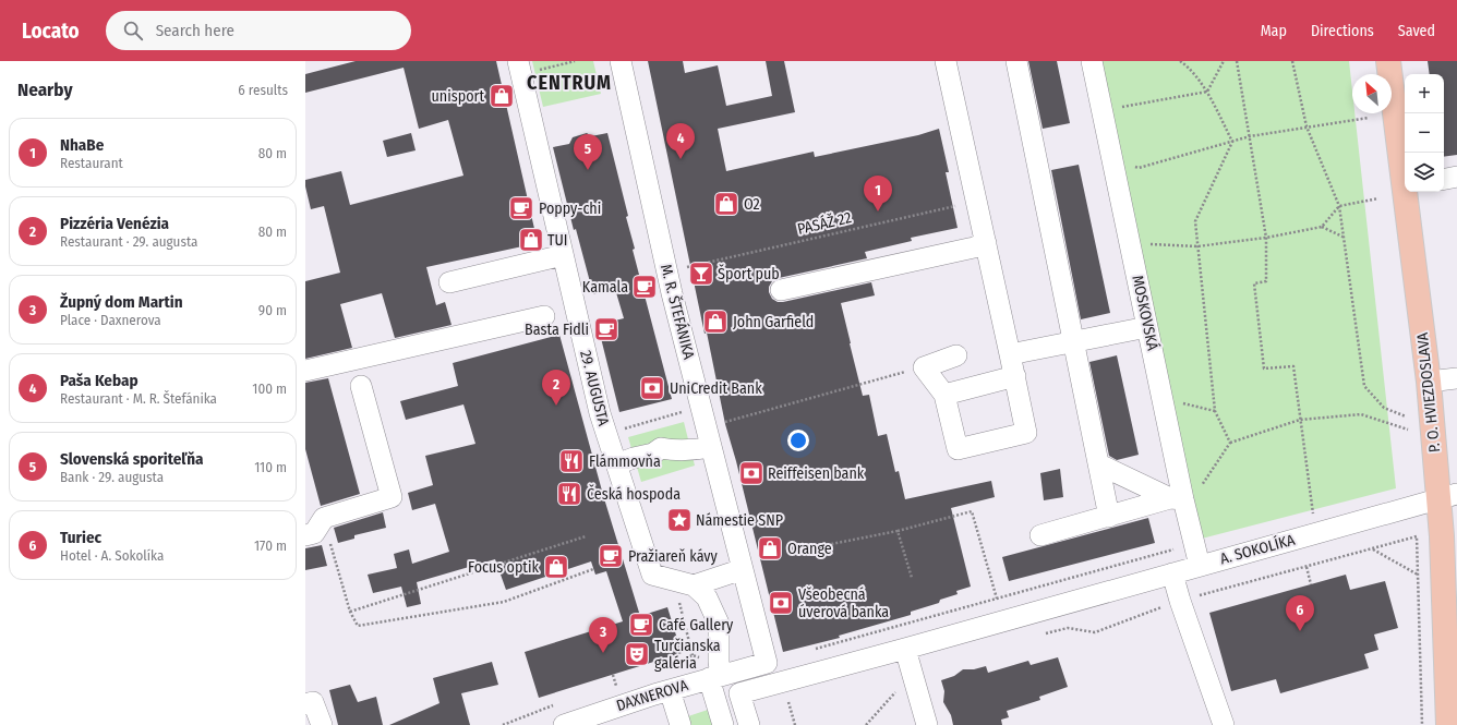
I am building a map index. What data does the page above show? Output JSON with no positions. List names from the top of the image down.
{
  "streets": {
    "main road": ["P. O. HVIEZDOSLAVA"],
    "street": [
      "M. R. ŠTEFÁNIKA",
      "MOSKOVSKÁ",
      "29. AUGUSTA",
      "A. SOKOLÍKA",
      "DAXNEROVA"
    ],
    "path": ["PASÁŽ 22"]
  },
  "crossings": [
    ["PASÁŽ 22", "M. R. ŠTEFÁNIKA"],
    ["M. R. ŠTEFÁNIKA", "DAXNEROVA"],
    ["MOSKOVSKÁ", "A. SOKOLÍKA"],
    ["P. O. HVIEZDOSLAVA", "A. SOKOLÍKA"]
  ],
  "districts": ["CENTRUM"],
  "places": {
    "shop": [
      "unisport",
      "O2",
      "TUI",
      "John Garfield",
      "Orange",
      "Focus optik"
    ],
    "cafe": [
      "Poppy-chi",
      "Kamala",
      "Basta Fidli",
      "Pražiareň kávy",
      "Café Gallery"
    ],
    "bar": ["Šport pub"],
    "bank": ["UniCredit Bank", "Reiffeisen bank", "Všeobecná úverová banka"],
    "restaurant": ["Flámmovňa", "Česká hospoda"],
    "place": ["Námestie SNP"],
    "theatre": ["Turčianska galéria"]
  },
  "north": "top left",
  "page": {
    "header": "Locato",
    "search": "Search here",
    "nav": ["Map", "Directions", "Saved"],
    "heading": ["Nearby", "6 results"],
    "map_buttons": ["+", "−"],
    "list": [
      {
        "mark": "1",
        "name": "NhaBe",
        "note": "Restaurant",
        "value": "80 m"
      },
      {
        "mark": "2",
        "name": "Pizzéria Venézia",
        "note": "Restaurant · 29. augusta",
        "value": "80 m"
      },
      {
        "mark": "3",
        "name": "Župný dom Martin",
        "note": "Place · Daxnerova",
        "value": "90 m"
      },
      {
        "mark": "4",
        "name": "Paša Kebap",
        "note": "Restaurant · M. R. Štefánika",
        "value": "100 m"
      },
      {
        "mark": "5",
        "name": "Slovenská sporiteľňa",
        "note": "Bank · 29. augusta",
        "value": "110 m"
      },
      {
        "mark": "6",
        "name": "Turiec",
        "note": "Hotel · A. Sokolíka",
        "value": "170 m"
      }
    ],
    "pins": [
      "4",
      "5",
      "1",
      "2",
      "6",
      "3"
    ]
  }
}
